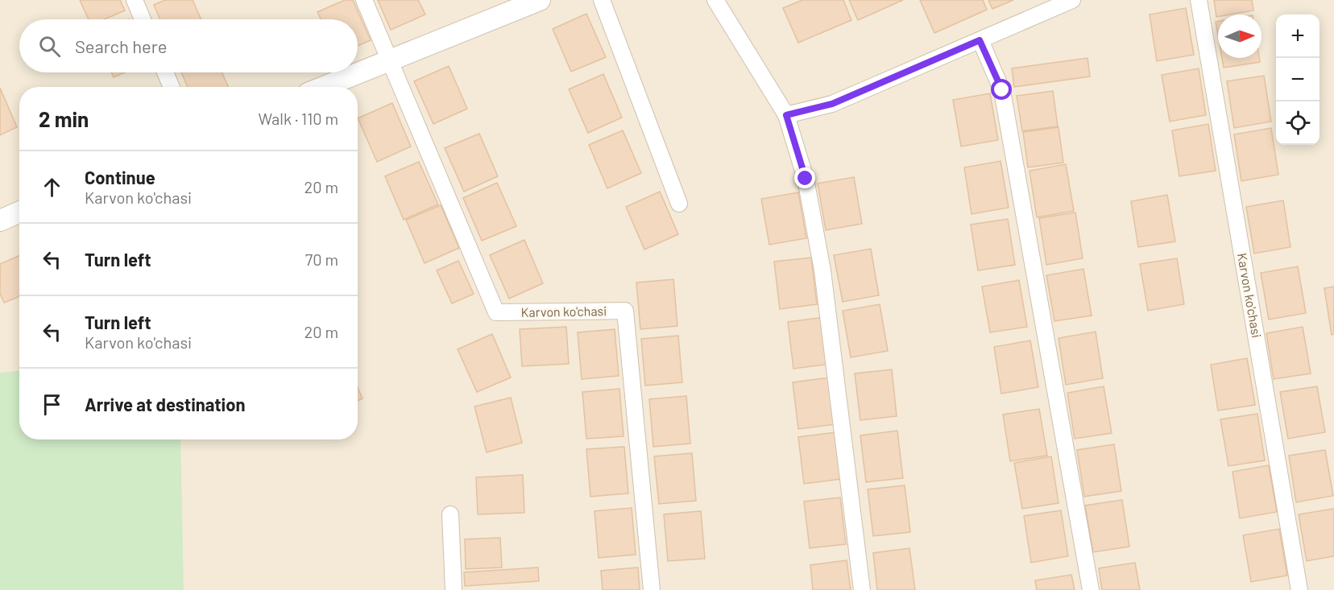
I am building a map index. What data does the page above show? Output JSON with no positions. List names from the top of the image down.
{
  "streets": {
    "street": ["Karvon ko'chasi"]
  },
  "north": "right",
  "page": {
    "map_buttons": ["+", "−"],
    "search": "Search here",
    "heading": ["2 min", "Walk · 110 m"],
    "list": [
      ["Continue", "Karvon ko'chasi", "20 m"],
      ["Turn left", "70 m"],
      ["Turn left", "Karvon ko'chasi", "20 m"],
      "Arrive at destination"
    ]
  }
}
